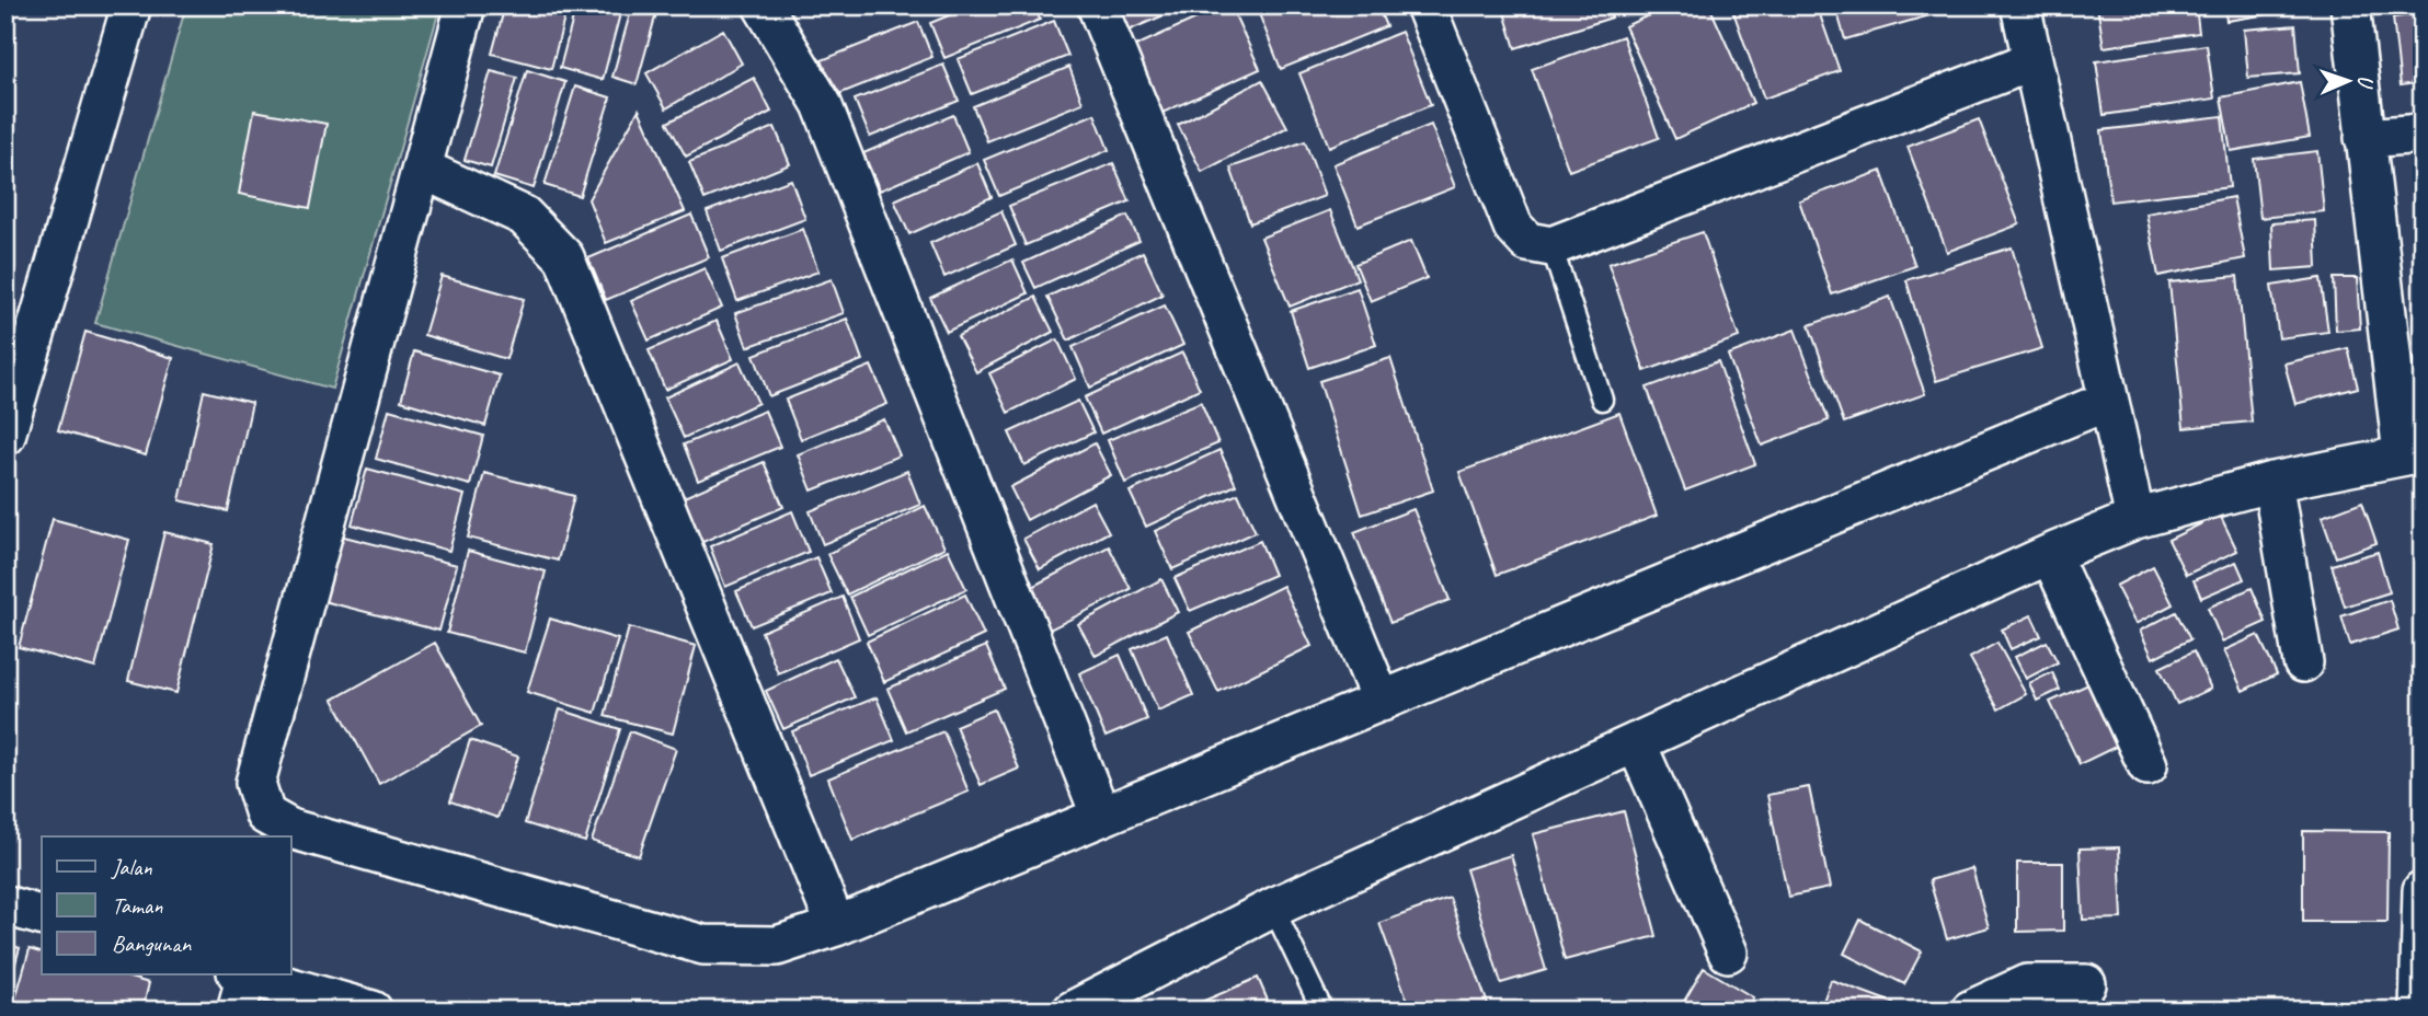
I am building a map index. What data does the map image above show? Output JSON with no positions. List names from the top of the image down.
{
  "legend": ["Jalan", "Taman", "Bangunan"],
  "north": "right"
}
